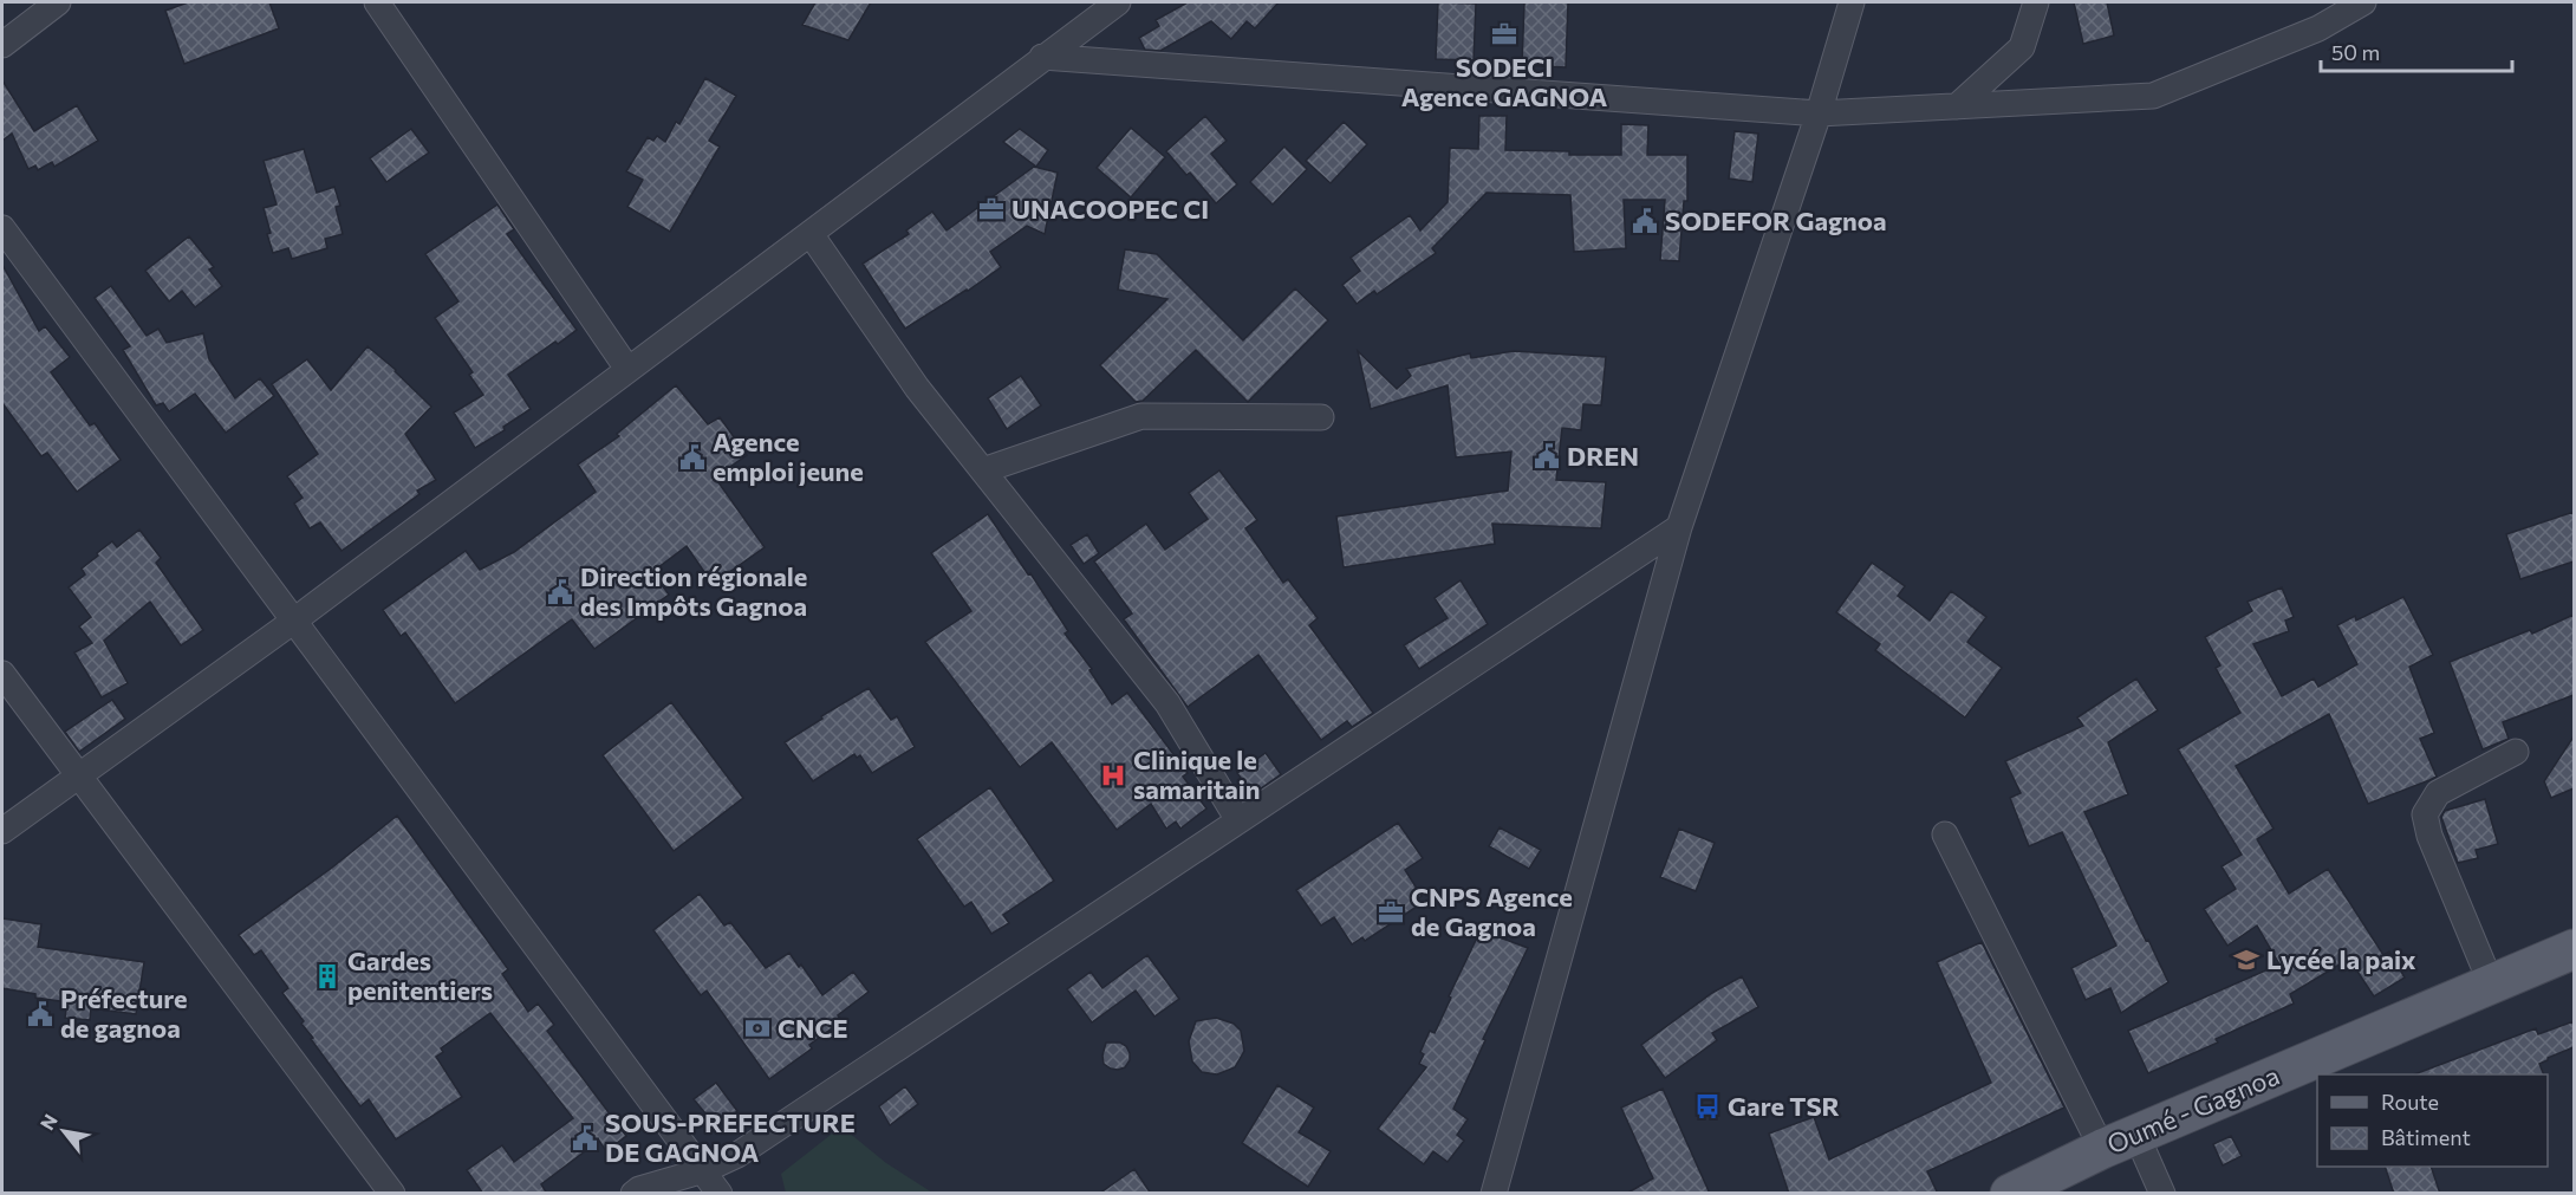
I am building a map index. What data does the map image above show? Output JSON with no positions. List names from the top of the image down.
{
  "streets": {
    "main road": ["Oumé - Gagnoa"]
  },
  "places": {
    "office": ["SODECI Agence GAGNOA", "UNACOOPEC CI", "CNPS Agence de Gagnoa"],
    "public building": [
      "SODEFOR Gagnoa",
      "DREN",
      "Agence emploi jeune",
      "Direction régionale des Impôts Gagnoa",
      "Préfecture de gagnoa",
      "SOUS-PREFECTURE DE GAGNOA"
    ],
    "hospital": ["Clinique le samaritain"],
    "school or university": ["Lycée la paix"],
    "building": ["Gardes penitentiers"],
    "bank": ["CNCE"],
    "bus stop": ["Gare TSR"]
  },
  "legend": ["Route", "Bâtiment"],
  "scale_bar": "50 m",
  "north": "top left"
}
